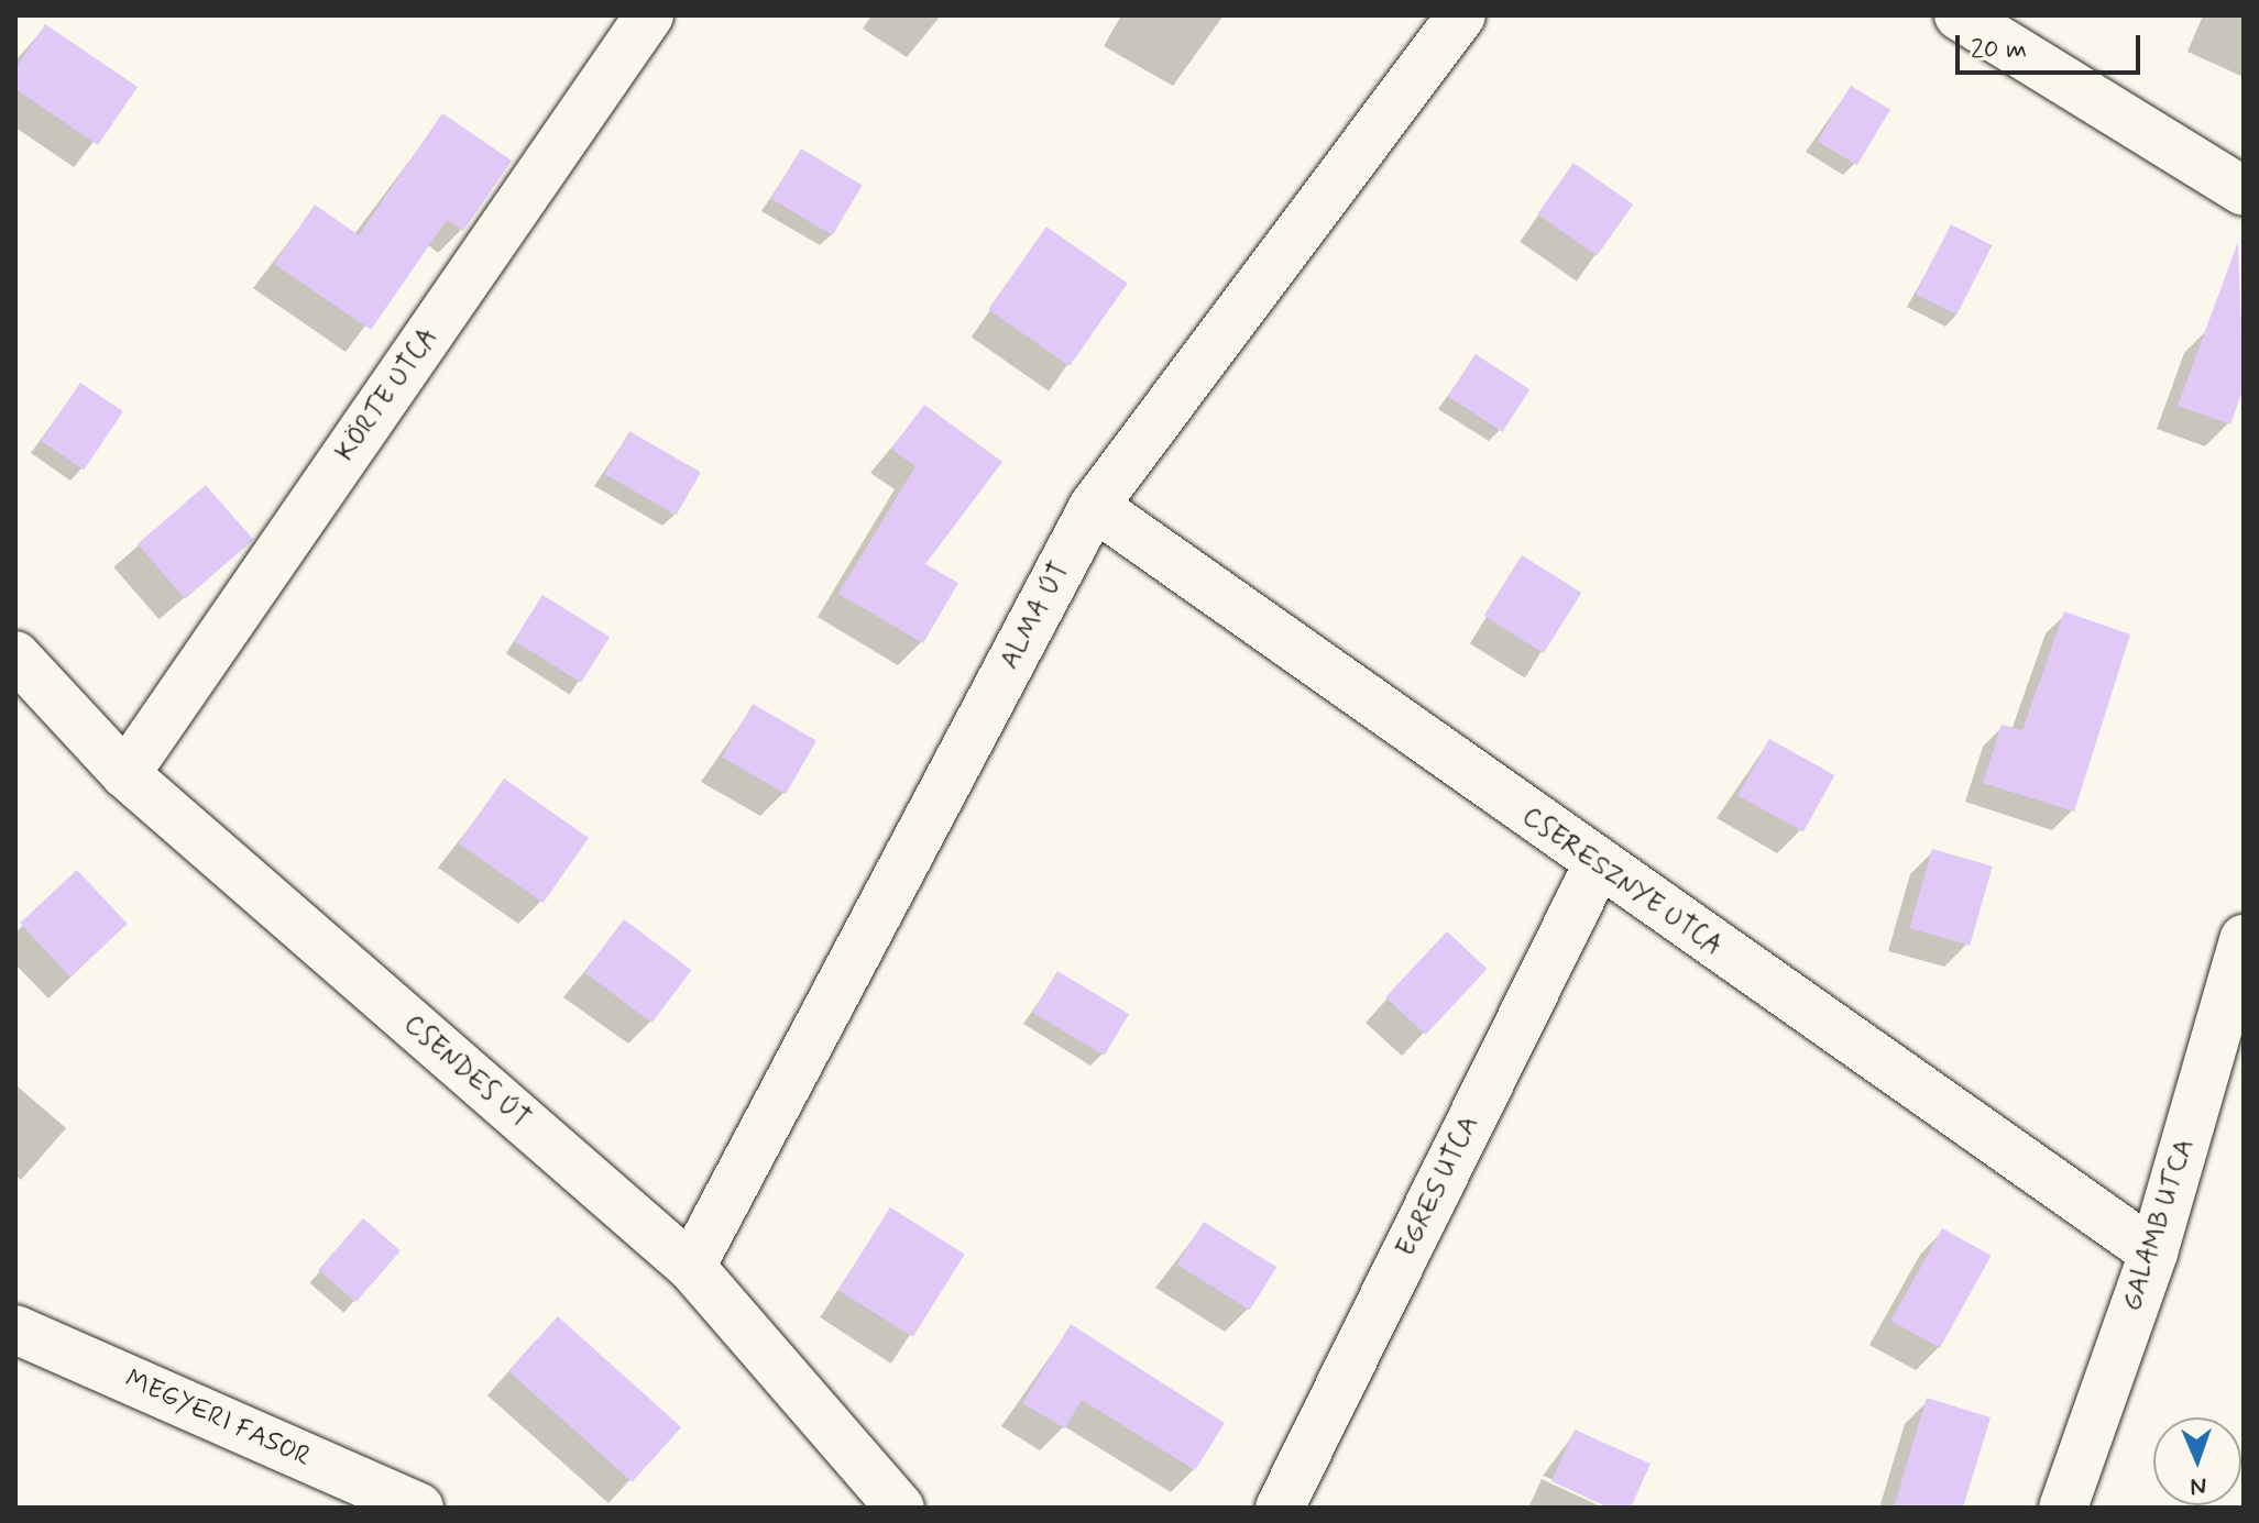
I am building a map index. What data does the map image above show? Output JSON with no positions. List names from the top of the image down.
{
  "streets": {
    "street": [
      "KÖRTE UTCA",
      "ALMA ÚT",
      "CSERESZNYE UTCA",
      "CSENDES ÚT",
      "EGRES UTCA",
      "GALAMB UTCA",
      "MEGYERI FASOR"
    ]
  },
  "crossings": [
    ["KÖRTE UTCA", "CSENDES ÚT"],
    ["ALMA ÚT", "CSERESZNYE UTCA"],
    ["ALMA ÚT", "CSENDES ÚT"],
    ["CSERESZNYE UTCA", "EGRES UTCA"],
    ["CSERESZNYE UTCA", "GALAMB UTCA"]
  ],
  "scale_bar": "20 m",
  "north": "bottom"
}
